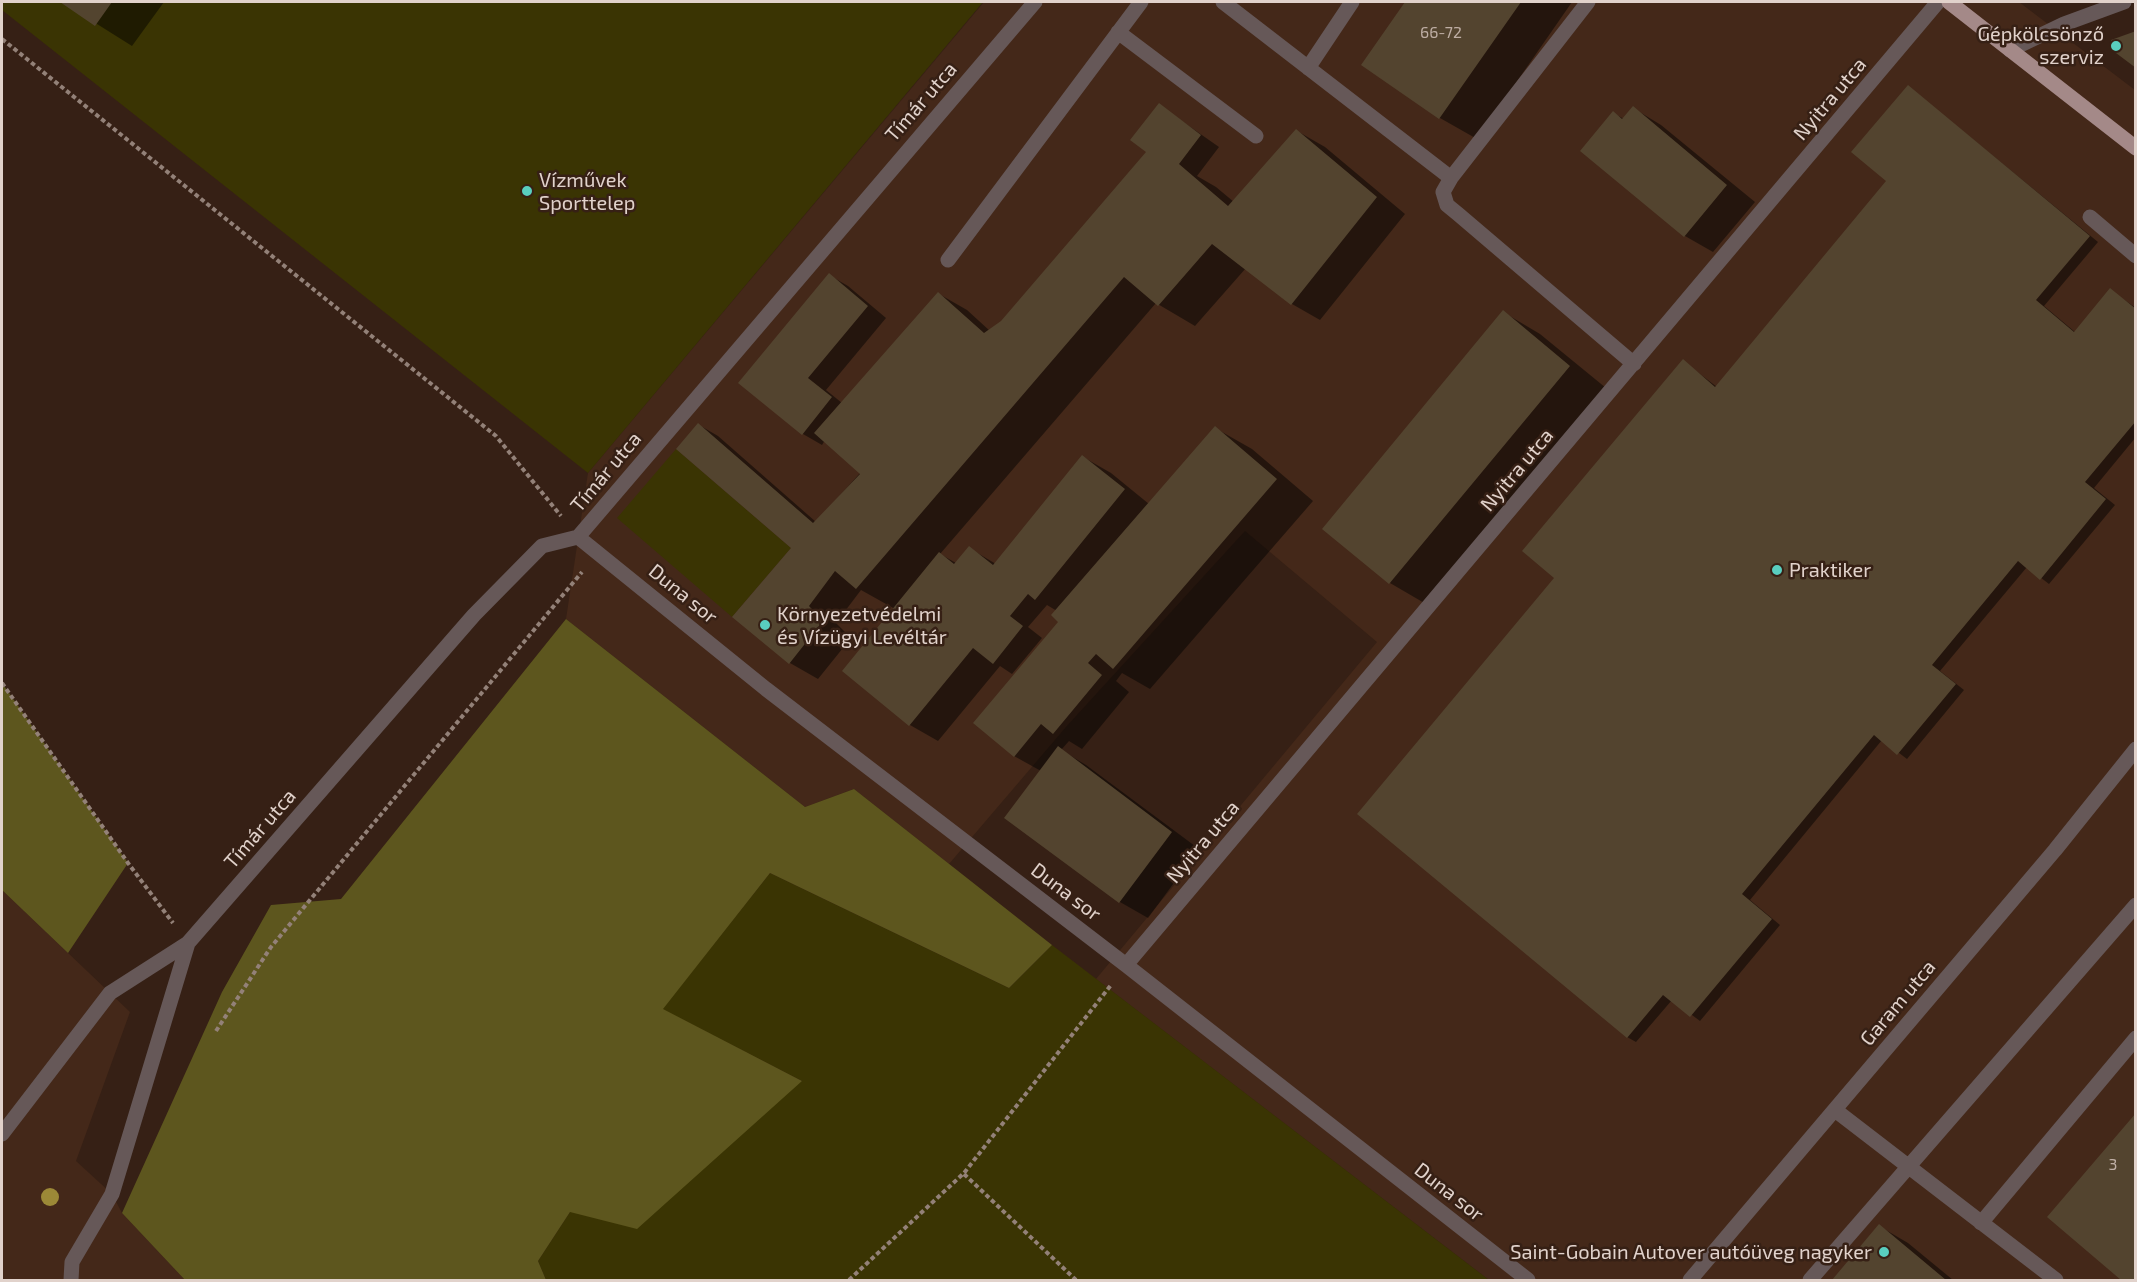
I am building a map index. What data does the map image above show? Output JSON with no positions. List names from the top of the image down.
{
  "streets": {
    "street": [
      "Nyitra utca",
      "Tímár utca",
      "Duna sor",
      "Garam utca"
    ]
  },
  "crossings": [
    ["Nyitra utca", "Duna sor"],
    ["Tímár utca", "Duna sor"]
  ],
  "places": [
    "Gépkölcsönző szerviz",
    "Vízművek Sporttelep",
    "Praktiker",
    "Környezetvédelmi és Vízügyi Levéltár",
    "Saint-Gobain Autover autóüveg nagyker"
  ],
  "house_numbers": ["66-72", "3"]
}
